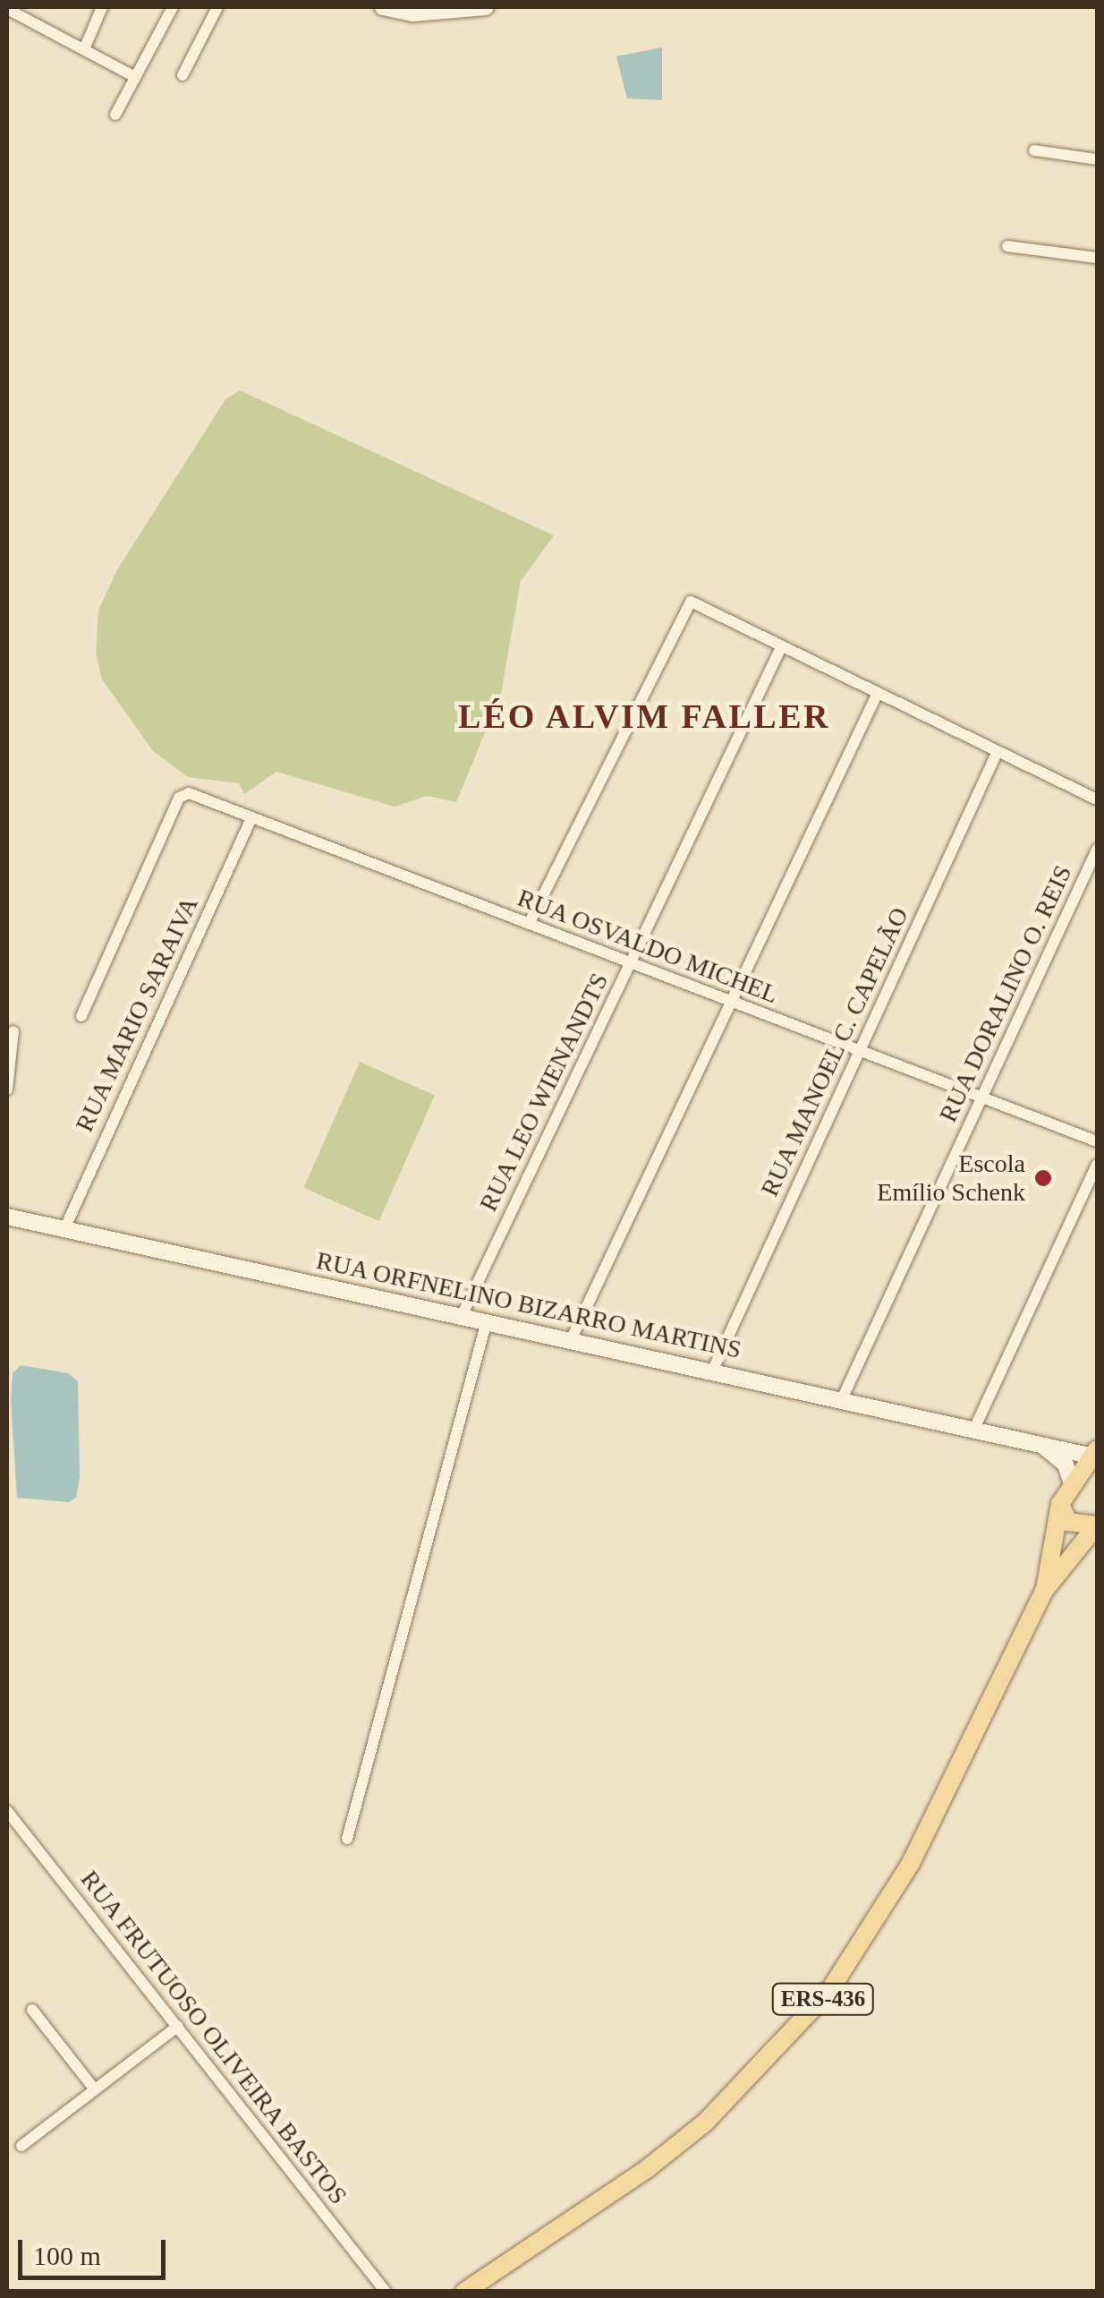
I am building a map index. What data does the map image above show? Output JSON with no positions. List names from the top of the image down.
{
  "streets": {
    "main road": ["ERS-436"],
    "street": [
      "RUA OSVALDO MICHEL",
      "RUA DORALINO O. REIS",
      "RUA MARIO SARAIVA",
      "RUA MANOEL C. CAPELÃO",
      "RUA LEO WIENANDTS",
      "RUA ORFNELINO BIZARRO MARTINS",
      "RUA FRUTUOSO OLIVEIRA BASTOS"
    ]
  },
  "crossings": [
    ["RUA OSVALDO MICHEL", "RUA DORALINO O. REIS"],
    ["RUA OSVALDO MICHEL", "RUA MARIO SARAIVA"],
    ["RUA OSVALDO MICHEL", "RUA MANOEL C. CAPELÃO"],
    ["RUA OSVALDO MICHEL", "RUA LEO WIENANDTS"],
    ["RUA DORALINO O. REIS", "RUA ORFNELINO BIZARRO MARTINS"],
    ["RUA MARIO SARAIVA", "RUA ORFNELINO BIZARRO MARTINS"],
    ["RUA MANOEL C. CAPELÃO", "RUA ORFNELINO BIZARRO MARTINS"],
    ["RUA LEO WIENANDTS", "RUA ORFNELINO BIZARRO MARTINS"],
    ["RUA ORFNELINO BIZARRO MARTINS", "ERS-436"]
  ],
  "districts": ["LÉO ALVIM FALLER"],
  "places": ["Escola Emílio Schenk"],
  "scale_bar": "100 m"
}
